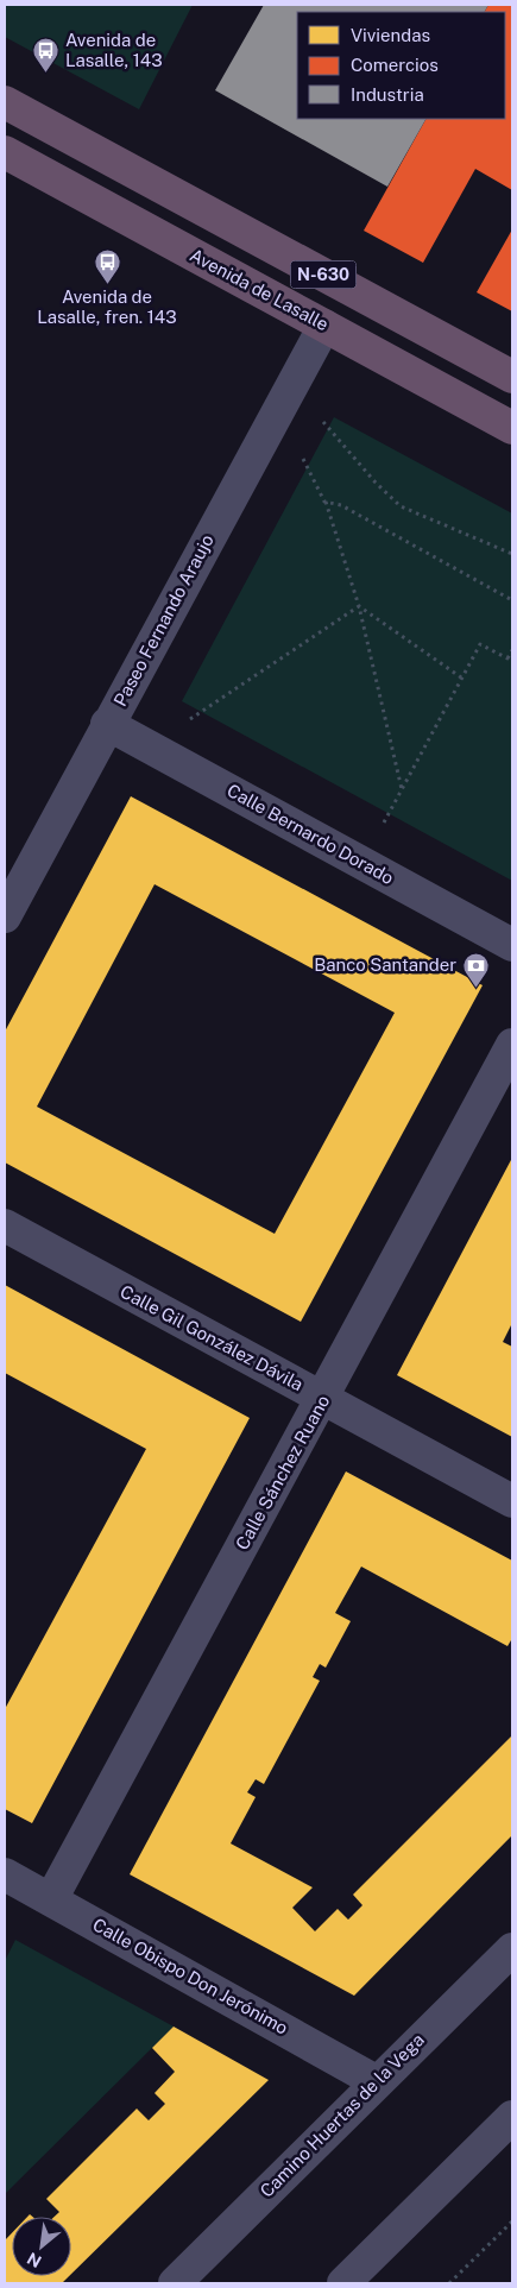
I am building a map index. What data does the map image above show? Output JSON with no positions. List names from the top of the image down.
{
  "streets": {
    "highway": ["N-630", "Avenida de Lasalle"],
    "street": [
      "Paseo Fernando Araujo",
      "Calle Bernardo Dorado",
      "Calle Gil González Dávila",
      "Calle Sánchez Ruano",
      "Calle Obispo Don Jerónimo",
      "Camino Huertas de la Vega"
    ]
  },
  "crossings": [
    ["Avenida de Lasalle", "Paseo Fernando Araujo"],
    ["Paseo Fernando Araujo", "Calle Bernardo Dorado"],
    ["Calle Gil González Dávila", "Calle Sánchez Ruano"],
    ["Calle Sánchez Ruano", "Calle Obispo Don Jerónimo"],
    ["Calle Obispo Don Jerónimo", "Camino Huertas de la Vega"]
  ],
  "places": {
    "bus stop": ["Avenida de Lasalle, 143", "Avenida de Lasalle, fren. 143"],
    "bank": ["Banco Santander"]
  },
  "legend": ["Viviendas", "Comercios", "Industria"],
  "north": "bottom left"
}
